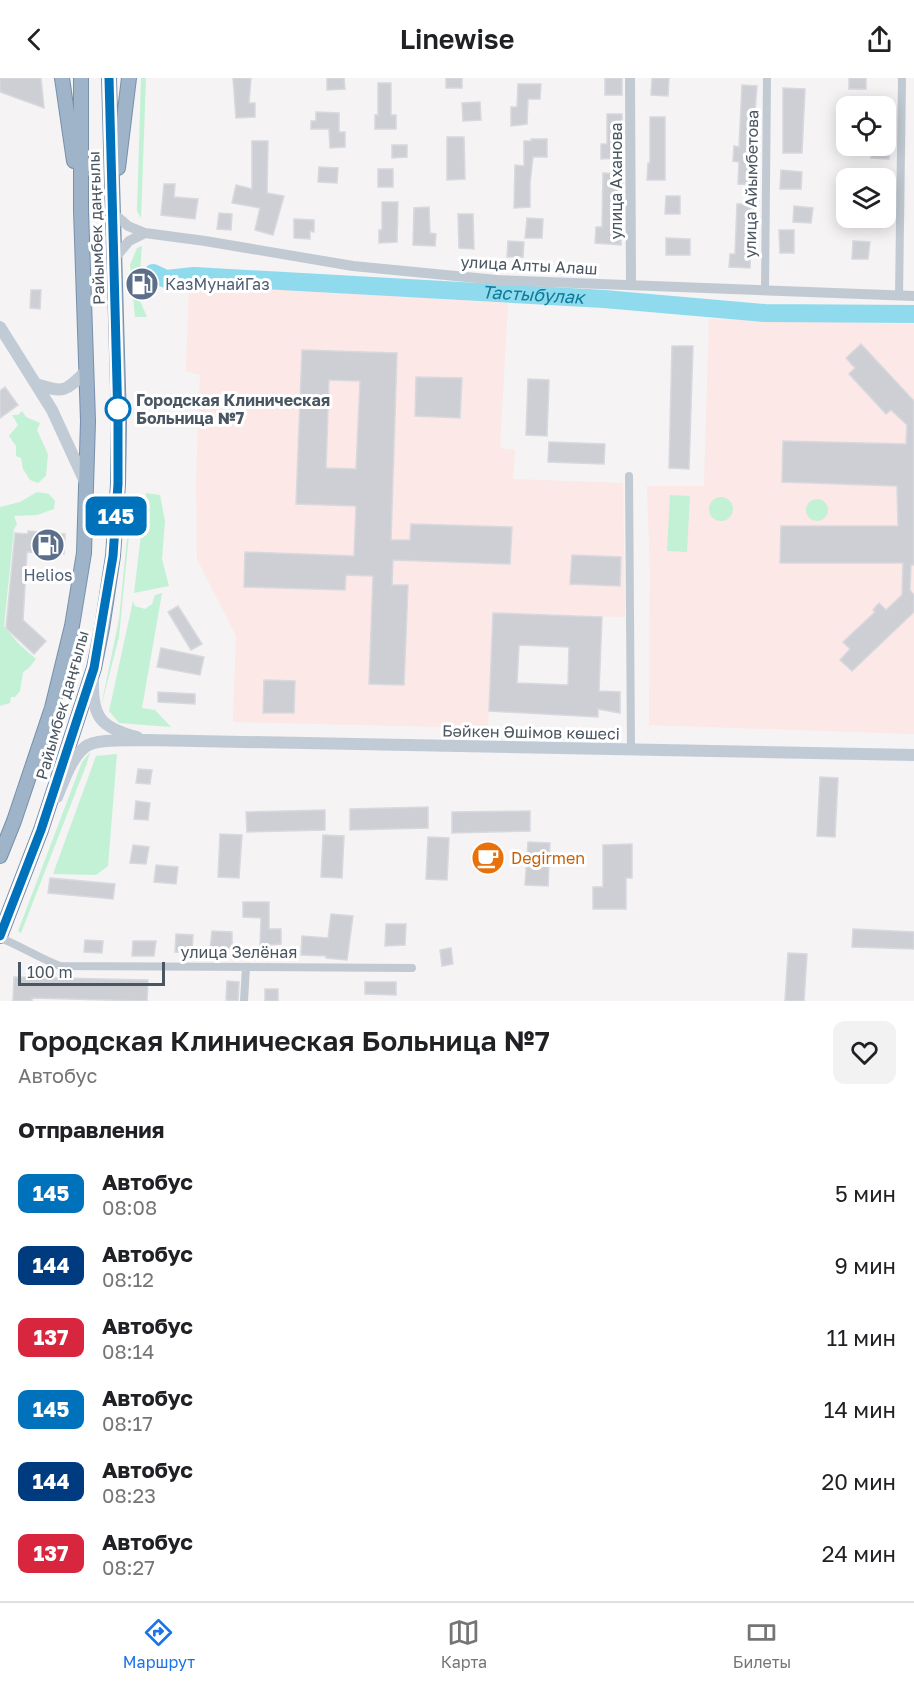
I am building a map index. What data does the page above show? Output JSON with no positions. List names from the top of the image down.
{
  "streets": {
    "highway": ["Райымбек даңғылы"],
    "main road": ["Бәйкен Әшімов көшесі"],
    "street": [
      "улица Аханова",
      "улица Айымбетова",
      "улица Алты Алаш",
      "улица Зелёная"
    ]
  },
  "crossings": [
    ["улица Аханова", "улица Алты Алаш"],
    ["улица Айымбетова", "улица Алты Алаш"],
    ["Райымбек даңғылы", "улица Зелёная"]
  ],
  "water": ["Тастыбулак"],
  "places": {
    "fuel station": ["КазМунайГаз", "Helios"],
    "other": ["Городская Клиническая Больница №7"],
    "cafe": ["Degirmen"]
  },
  "lines": ["bus line 145"],
  "scale_bar": "100 m",
  "page": {
    "header": "Linewise",
    "on_map": "145",
    "scale": "100 m",
    "heading": [
      ["Городская Клиническая Больница №7", "Автобус"],
      "Отправления"
    ],
    "list": [
      {
        "mark": "145",
        "name": "Автобус",
        "note": "08:08",
        "value": "5 мин"
      },
      {
        "mark": "144",
        "name": "Автобус",
        "note": "08:12",
        "value": "9 мин"
      },
      {
        "mark": "137",
        "name": "Автобус",
        "note": "08:14",
        "value": "11 мин"
      },
      {
        "mark": "145",
        "name": "Автобус",
        "note": "08:17",
        "value": "14 мин"
      },
      {
        "mark": "144",
        "name": "Автобус",
        "note": "08:23",
        "value": "20 мин"
      },
      {
        "mark": "137",
        "name": "Автобус",
        "note": "08:27",
        "value": "24 мин"
      }
    ],
    "tabs": ["Маршрут", "Карта", "Билеты"]
  }
}
